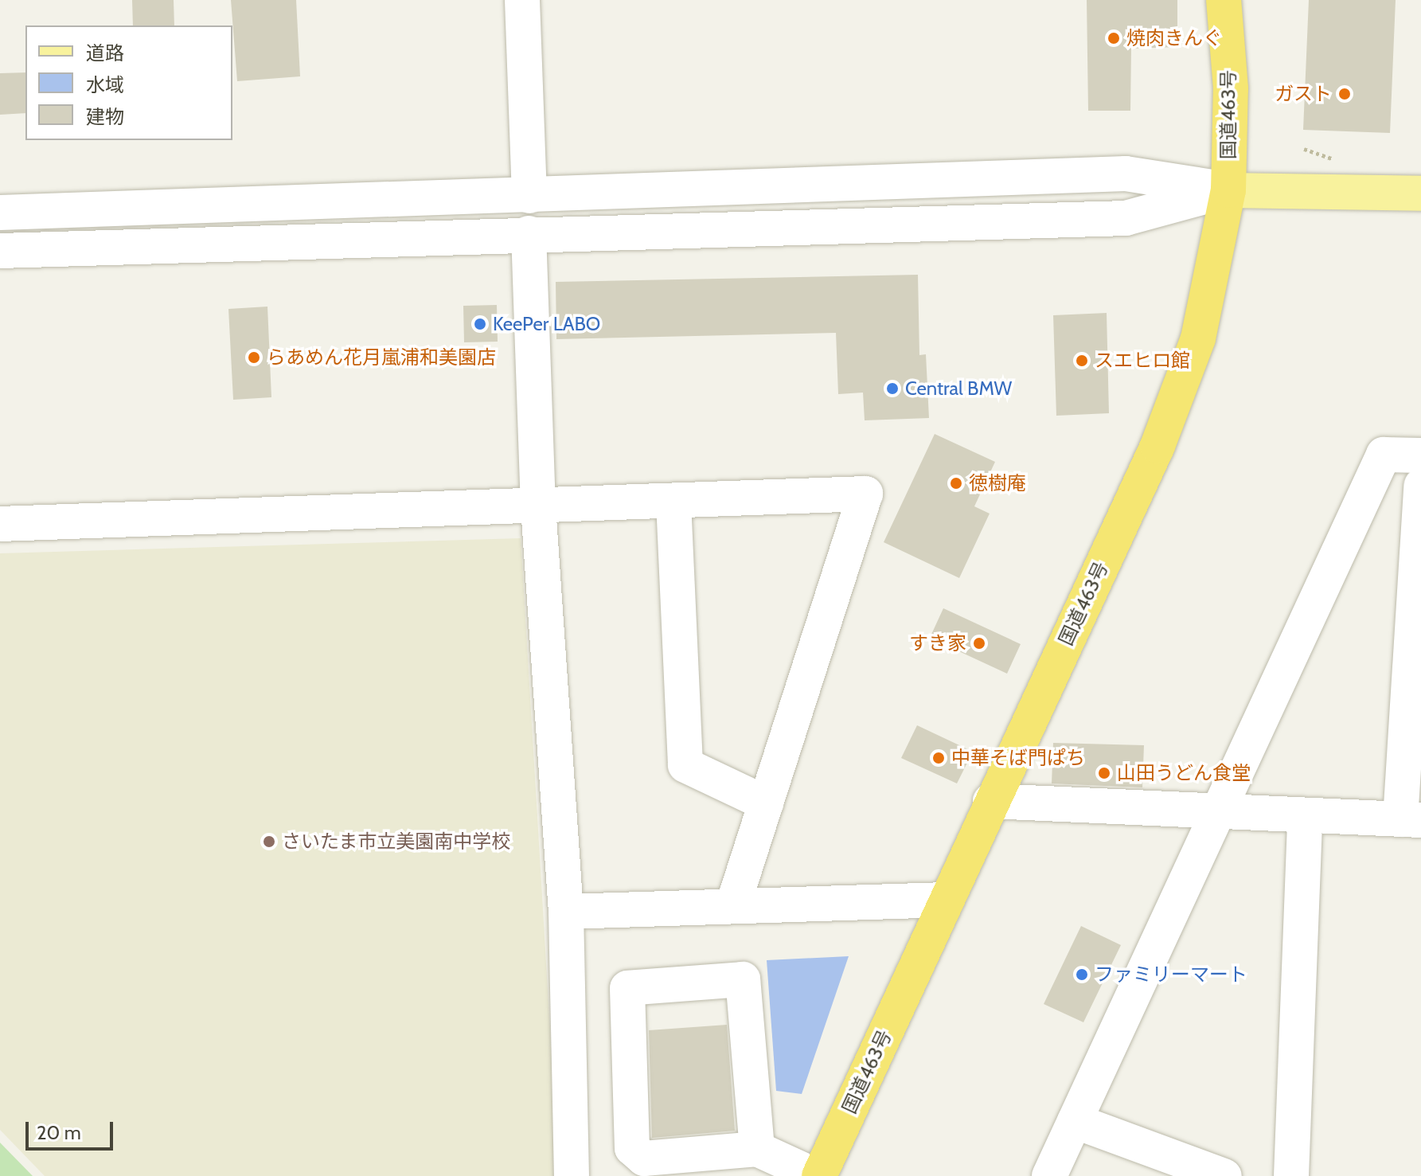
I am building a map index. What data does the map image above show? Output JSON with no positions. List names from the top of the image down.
{
  "streets": {
    "highway": ["国道463号"]
  },
  "places": [
    "焼肉きんぐ",
    "ガスト",
    "KeePer LABO",
    "らあめん花月嵐浦和美園店",
    "スエヒロ館",
    "Central BMW",
    "徳樹庵",
    "すき家",
    "中華そば門ぱち",
    "山田うどん食堂",
    "さいたま市立美園南中学校",
    "ファミリーマート"
  ],
  "legend": ["道路", "水域", "建物"],
  "scale_bar": "20 m"
}
